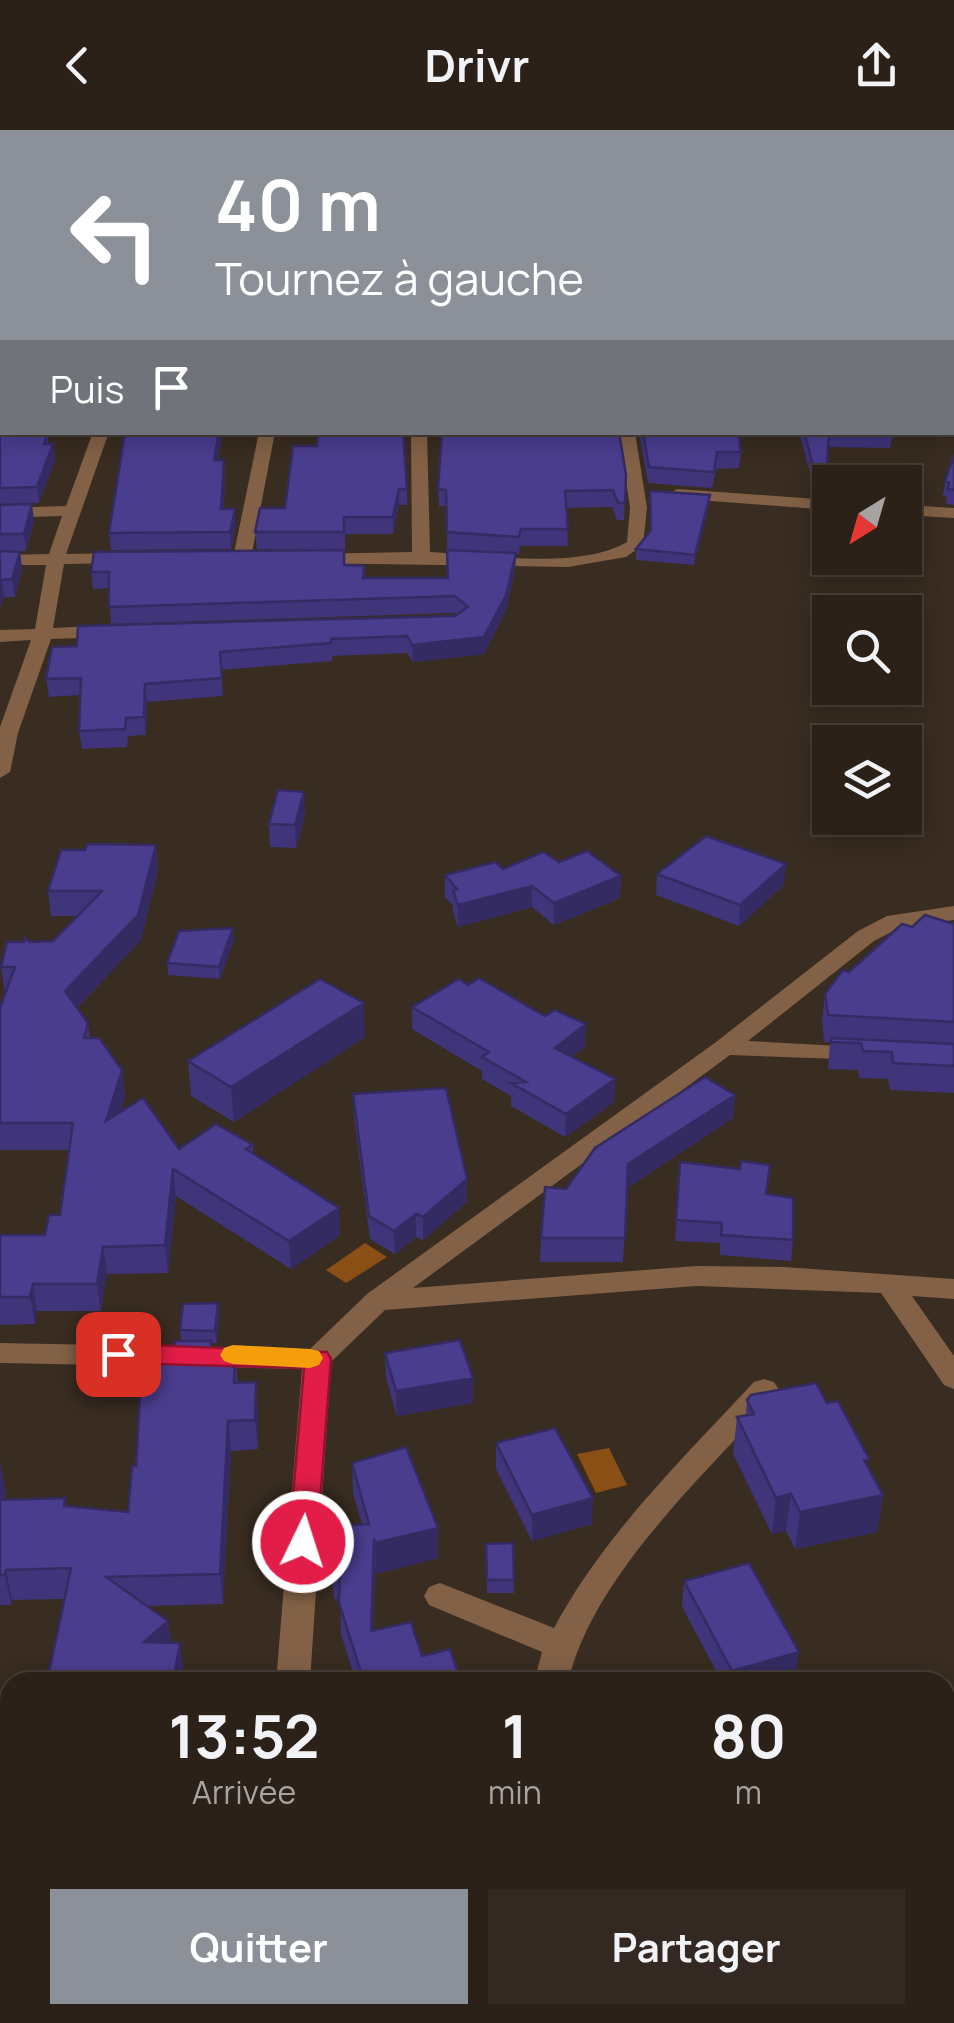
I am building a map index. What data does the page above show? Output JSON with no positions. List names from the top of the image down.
{
  "north": "bottom left",
  "page": {
    "header": "Drivr",
    "turn": ["40 m", "Tournez à gauche"],
    "then": "Puis",
    "eta": [
      "13:52",
      "Arrivée",
      "1",
      "min",
      "80",
      "m"
    ],
    "buttons": ["Quitter", "Partager"]
  }
}
